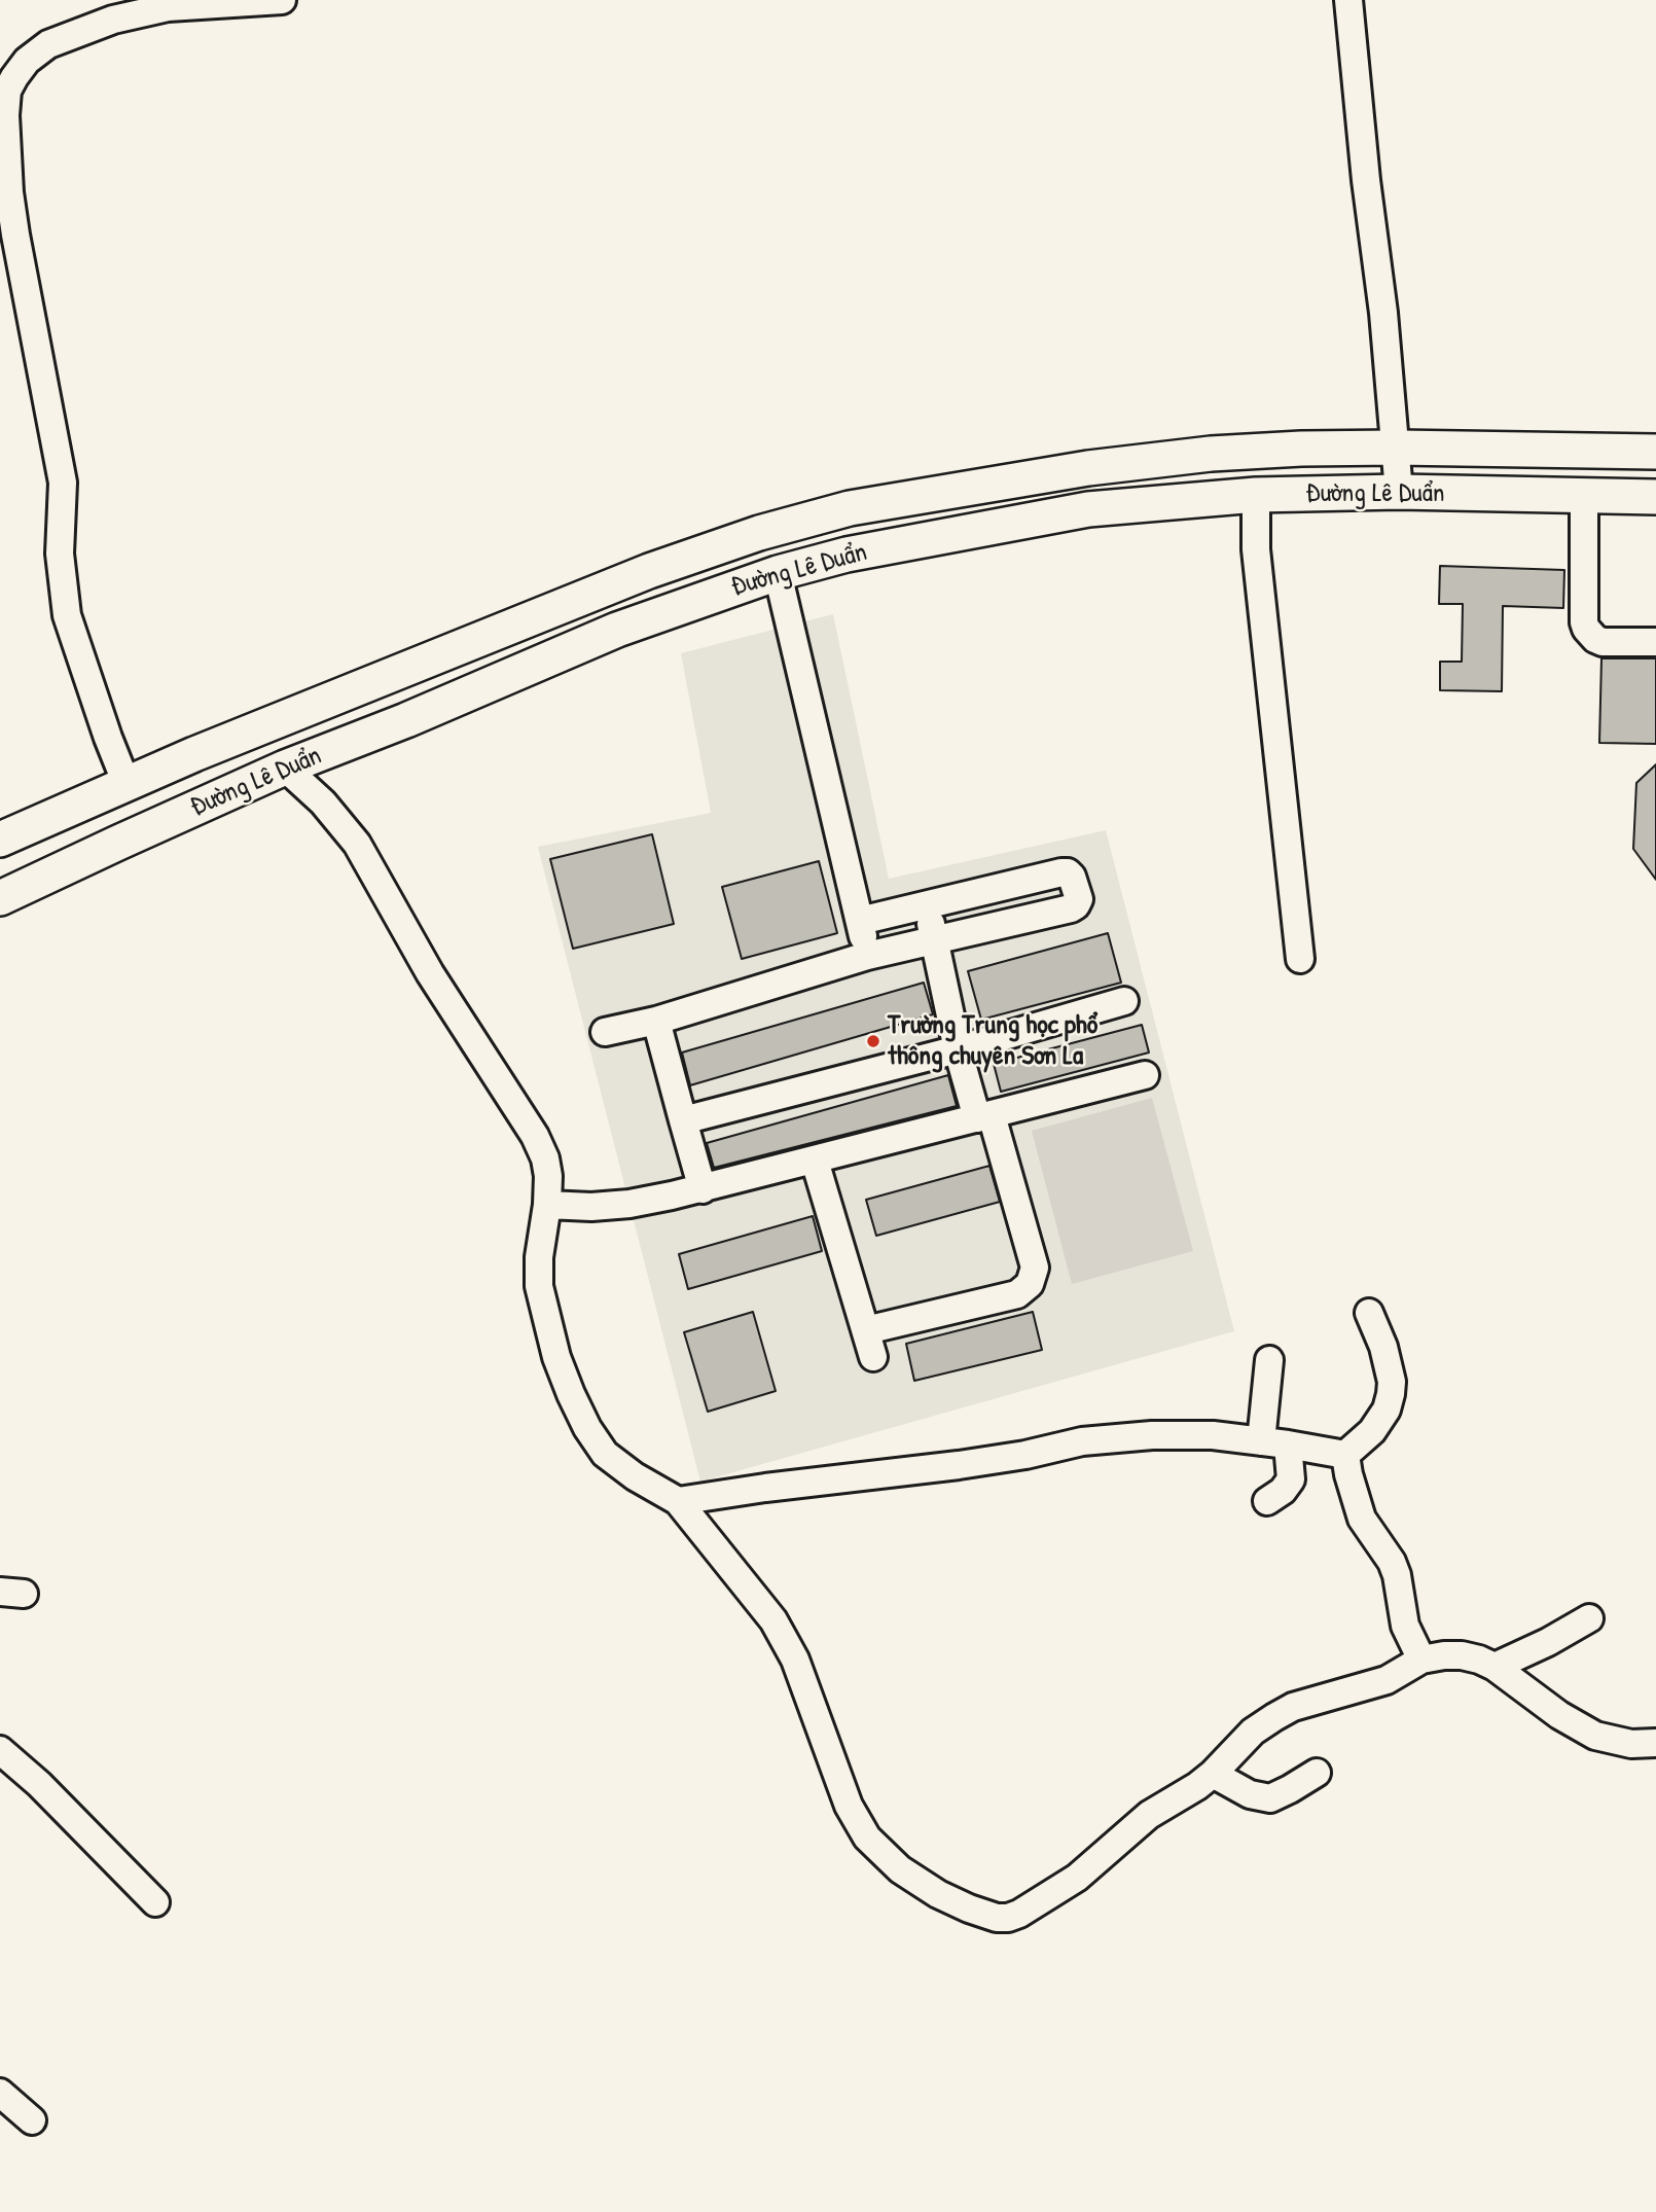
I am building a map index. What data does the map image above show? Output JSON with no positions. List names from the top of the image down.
{
  "streets": {
    "main road": ["Đường Lê Duẩn"]
  },
  "places": ["Trường Trung học phổ thông chuyên Sơn La"]
}
